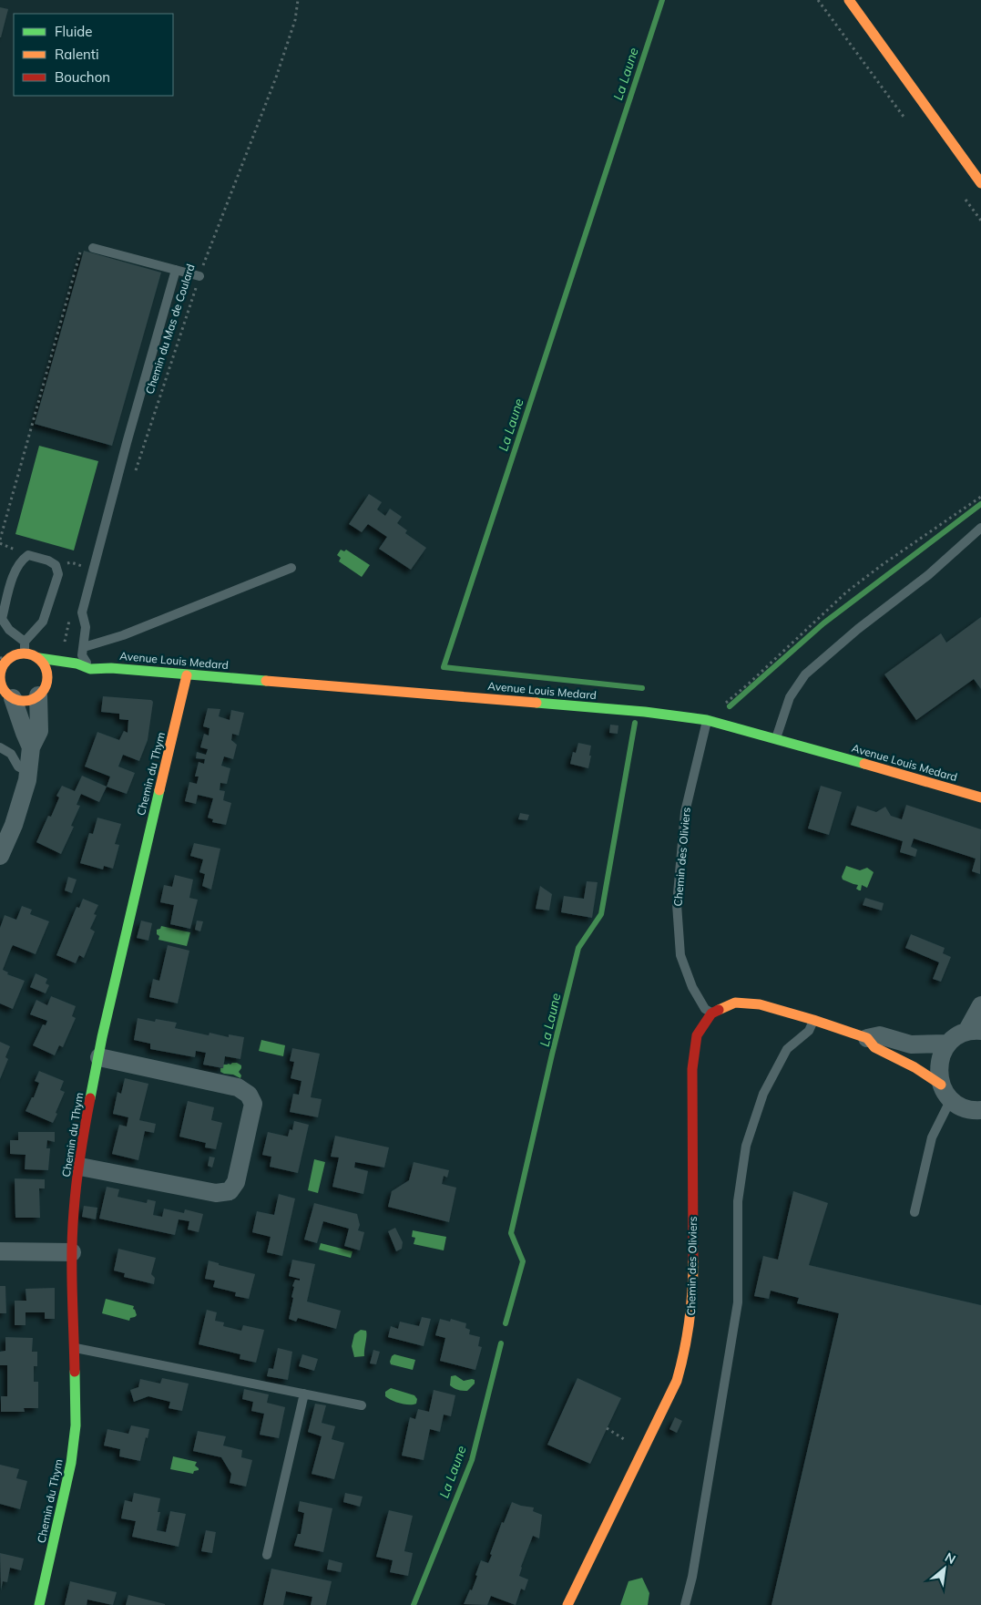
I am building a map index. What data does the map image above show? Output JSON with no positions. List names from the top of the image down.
{
  "streets": {
    "street": ["Avenue Louis Medard", "Chemin du Thym", "Chemin des Oliviers"],
    "path": ["Chemin du Mas de Coulard"]
  },
  "crossings": [
    ["Avenue Louis Medard", "Chemin du Thym"],
    ["Avenue Louis Medard", "Chemin des Oliviers"]
  ],
  "water": ["La Laune"],
  "legend": ["Fluide", "Ralenti", "Bouchon"],
  "north": "top right"
}
